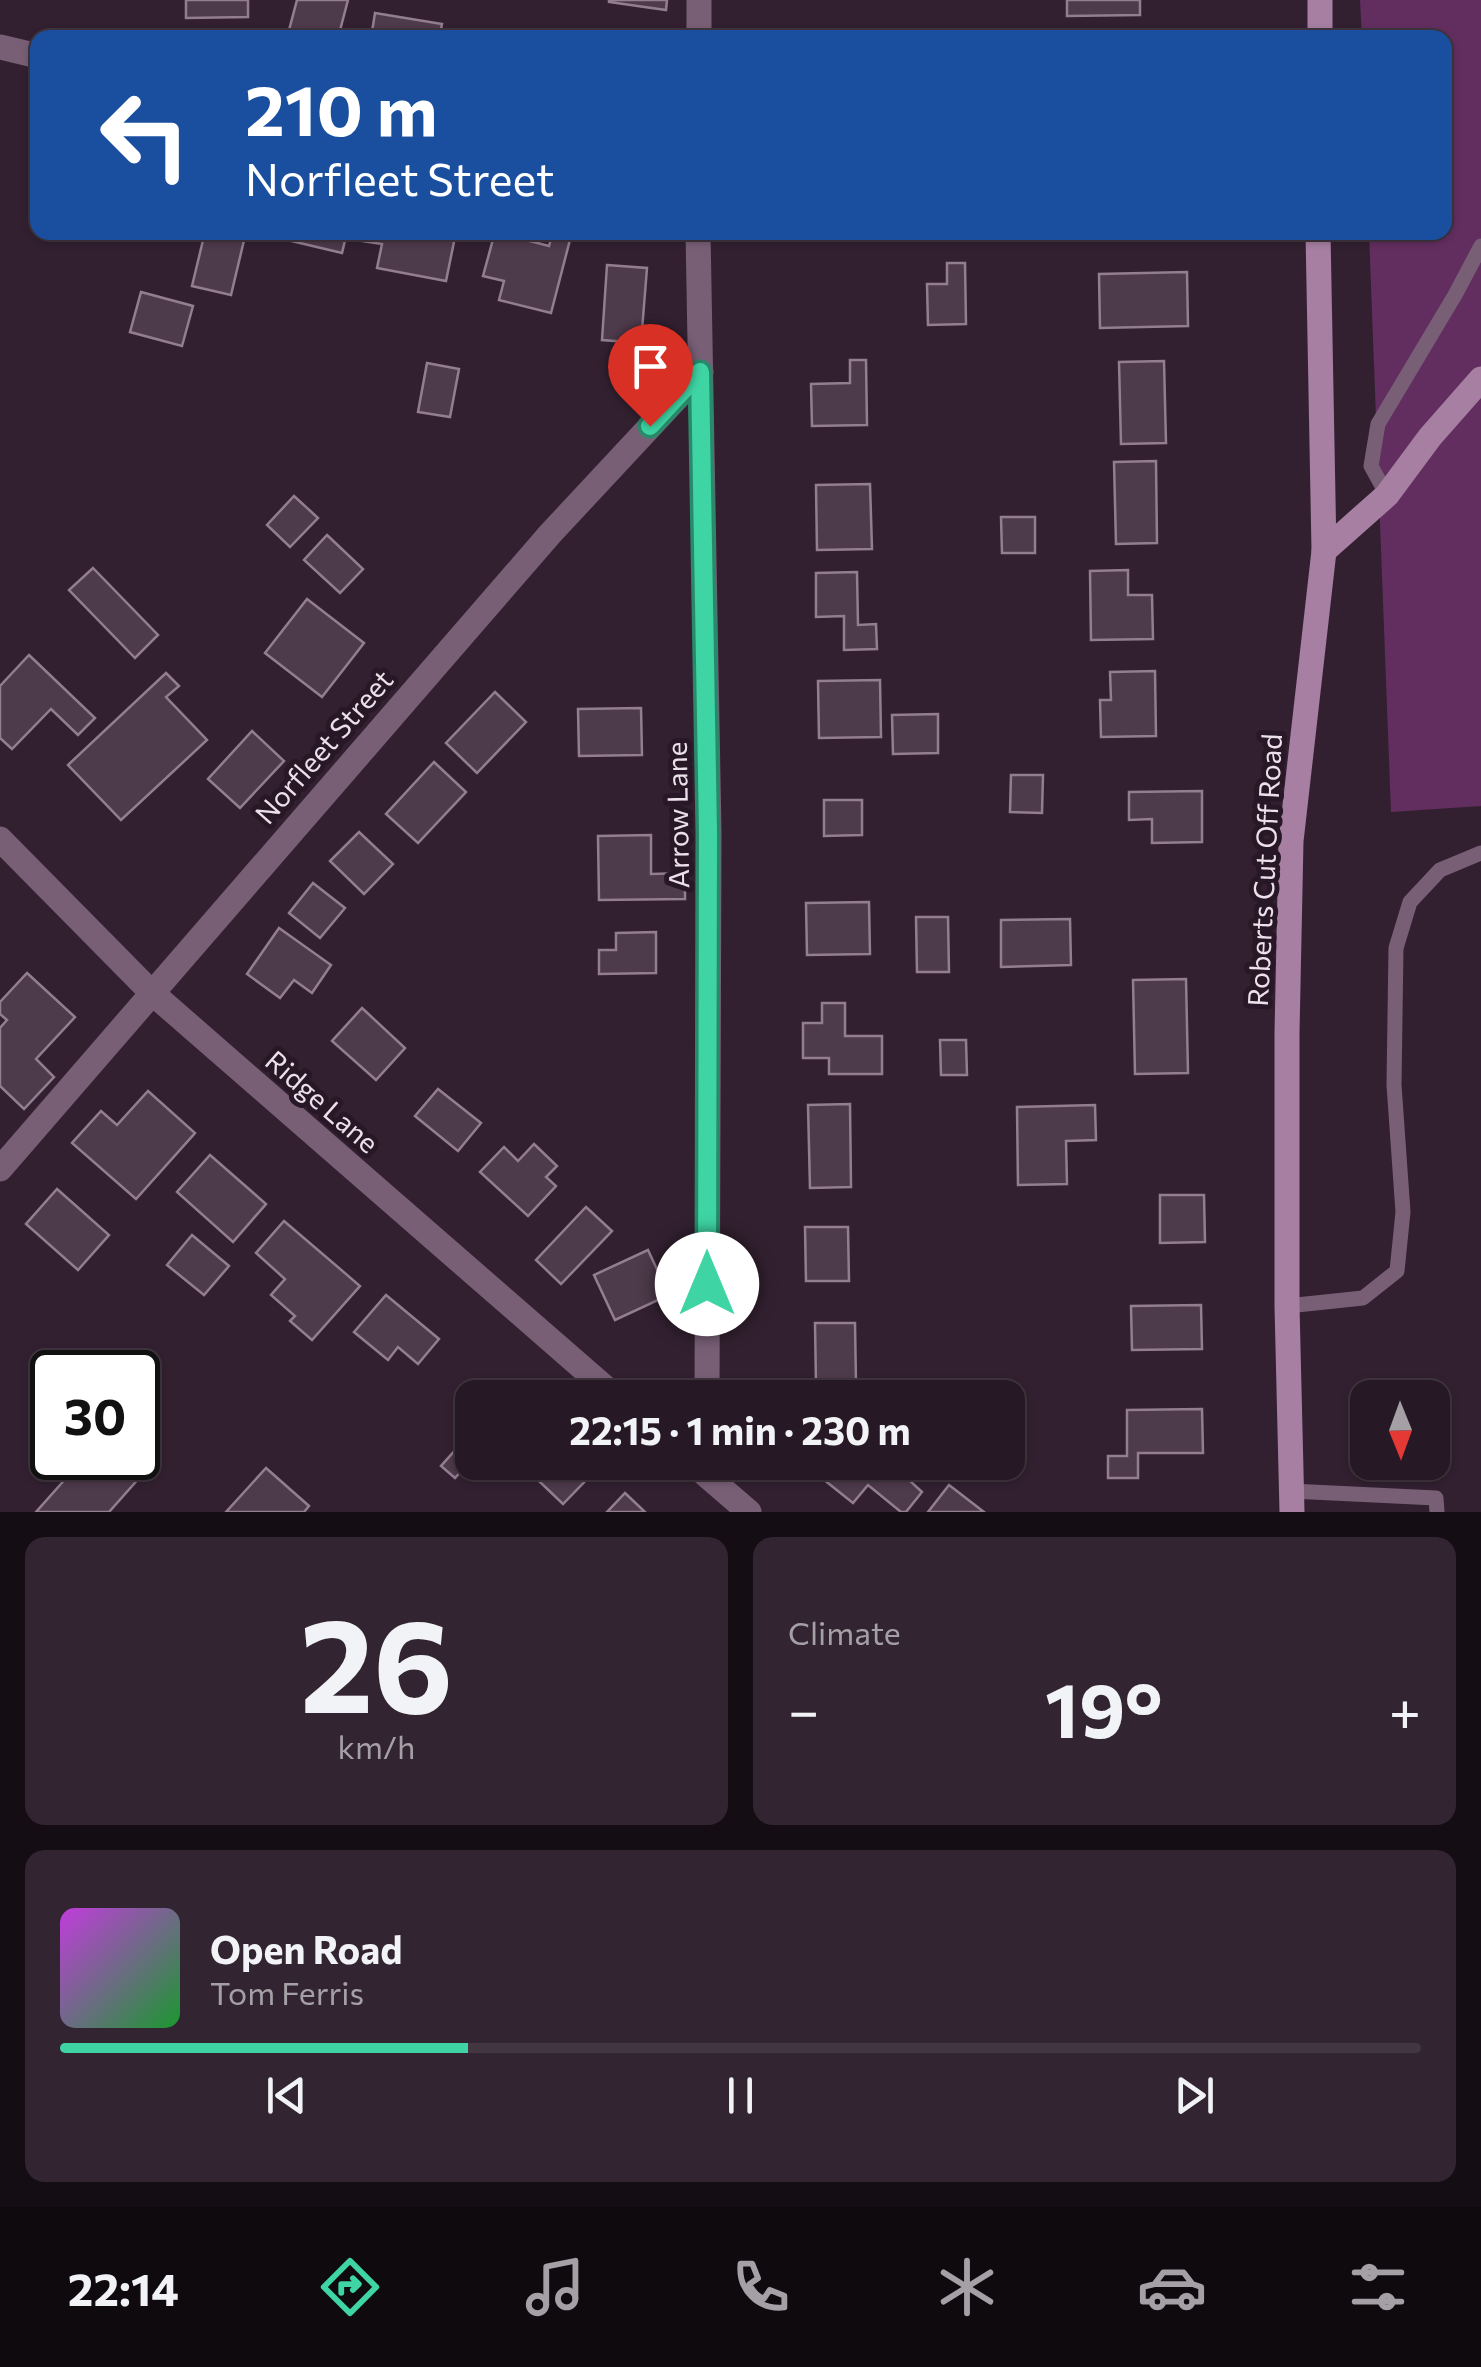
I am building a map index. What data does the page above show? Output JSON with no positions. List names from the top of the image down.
{
  "streets": {
    "street": [
      "Norfleet Street",
      "Arrow Lane",
      "Roberts Cut Off Road",
      "Ridge Lane"
    ]
  },
  "crossings": [
    ["Norfleet Street", "Arrow Lane"],
    ["Norfleet Street", "Ridge Lane"]
  ],
  "north": "bottom",
  "page": {
    "turn": ["210 m", "Norfleet Street"],
    "limit": "30",
    "trip": "22:15 · 1 min · 230 m",
    "tile": [
      ["26", "km/h"],
      "Climate"
    ],
    "heat": ["−", "19°", "+"],
    "song": ["Open Road", "Tom Ferris"],
    "tabs": "22:14"
  }
}
